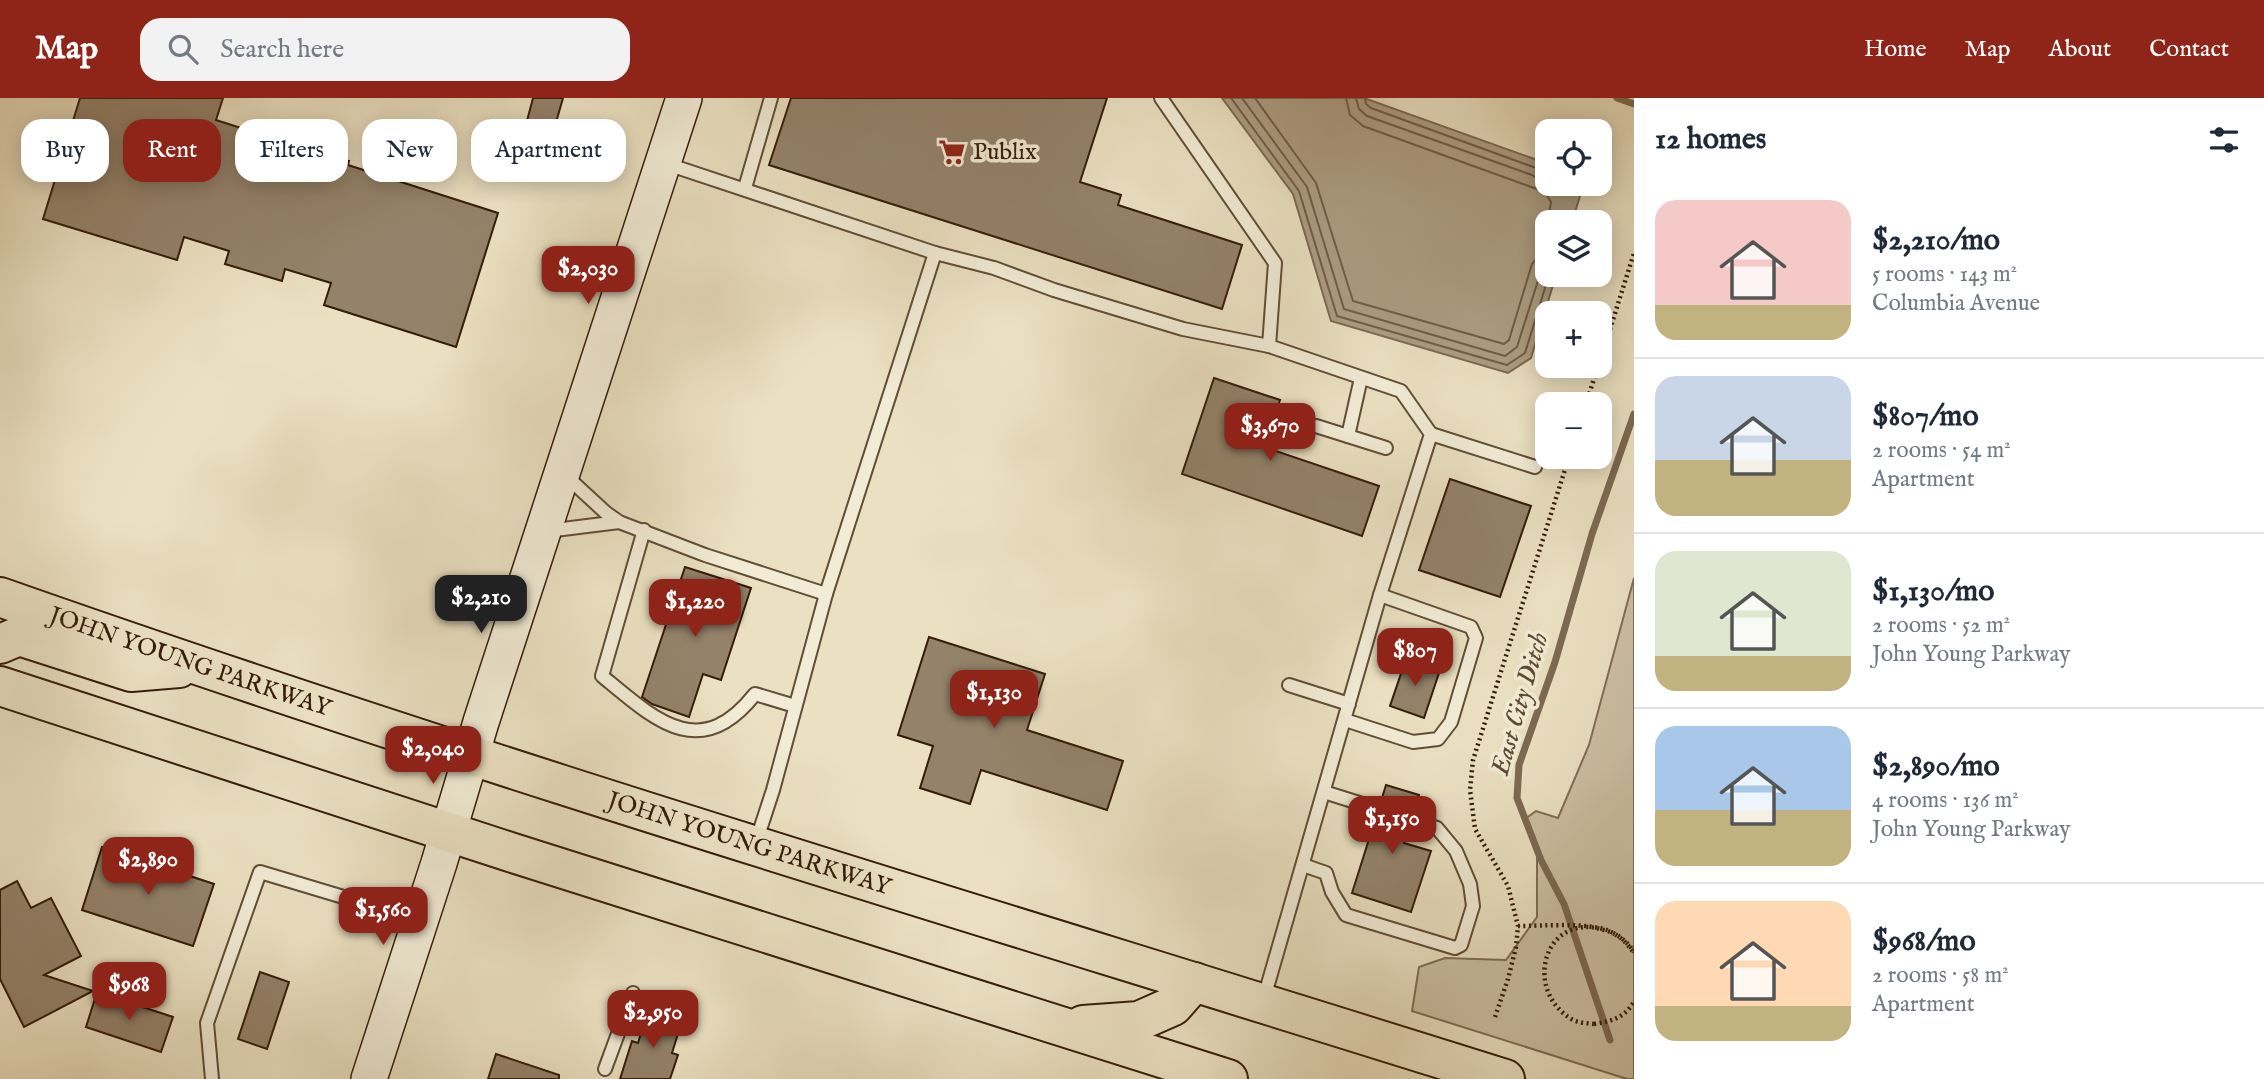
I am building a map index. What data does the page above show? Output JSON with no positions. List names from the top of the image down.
{
  "streets": {
    "highway": ["JOHN YOUNG PARKWAY"]
  },
  "water": ["East City Ditch"],
  "places": {
    "supermarket": ["Publix"]
  },
  "page": {
    "header": "Map",
    "search": "Search here",
    "nav": [
      "Home",
      "Map",
      "About",
      "Contact"
    ],
    "heading": "12 homes",
    "map_buttons": ["+", "−"],
    "chip": [
      "Buy",
      "Rent",
      "Filters",
      "New",
      "Apartment"
    ],
    "list": [
      {
        "name": "$2,210/mo",
        "note": "5 rooms · 143 m² · Columbia Avenue"
      },
      {
        "name": "$807/mo",
        "note": "2 rooms · 54 m² · Apartment"
      },
      {
        "name": "$1,130/mo",
        "note": "2 rooms · 52 m² · John Young Parkway"
      },
      {
        "name": "$2,890/mo",
        "note": "4 rooms · 136 m² · John Young Parkway"
      },
      {
        "name": "$968/mo",
        "note": "2 rooms · 58 m² · Apartment"
      }
    ],
    "price": [
      "$2,030",
      "$3,670",
      "$2,210",
      "$1,220",
      "$807",
      "$1,130",
      "$2,040",
      "$1,150",
      "$2,890",
      "$1,560",
      "$968",
      "$2,950"
    ]
  }
}
